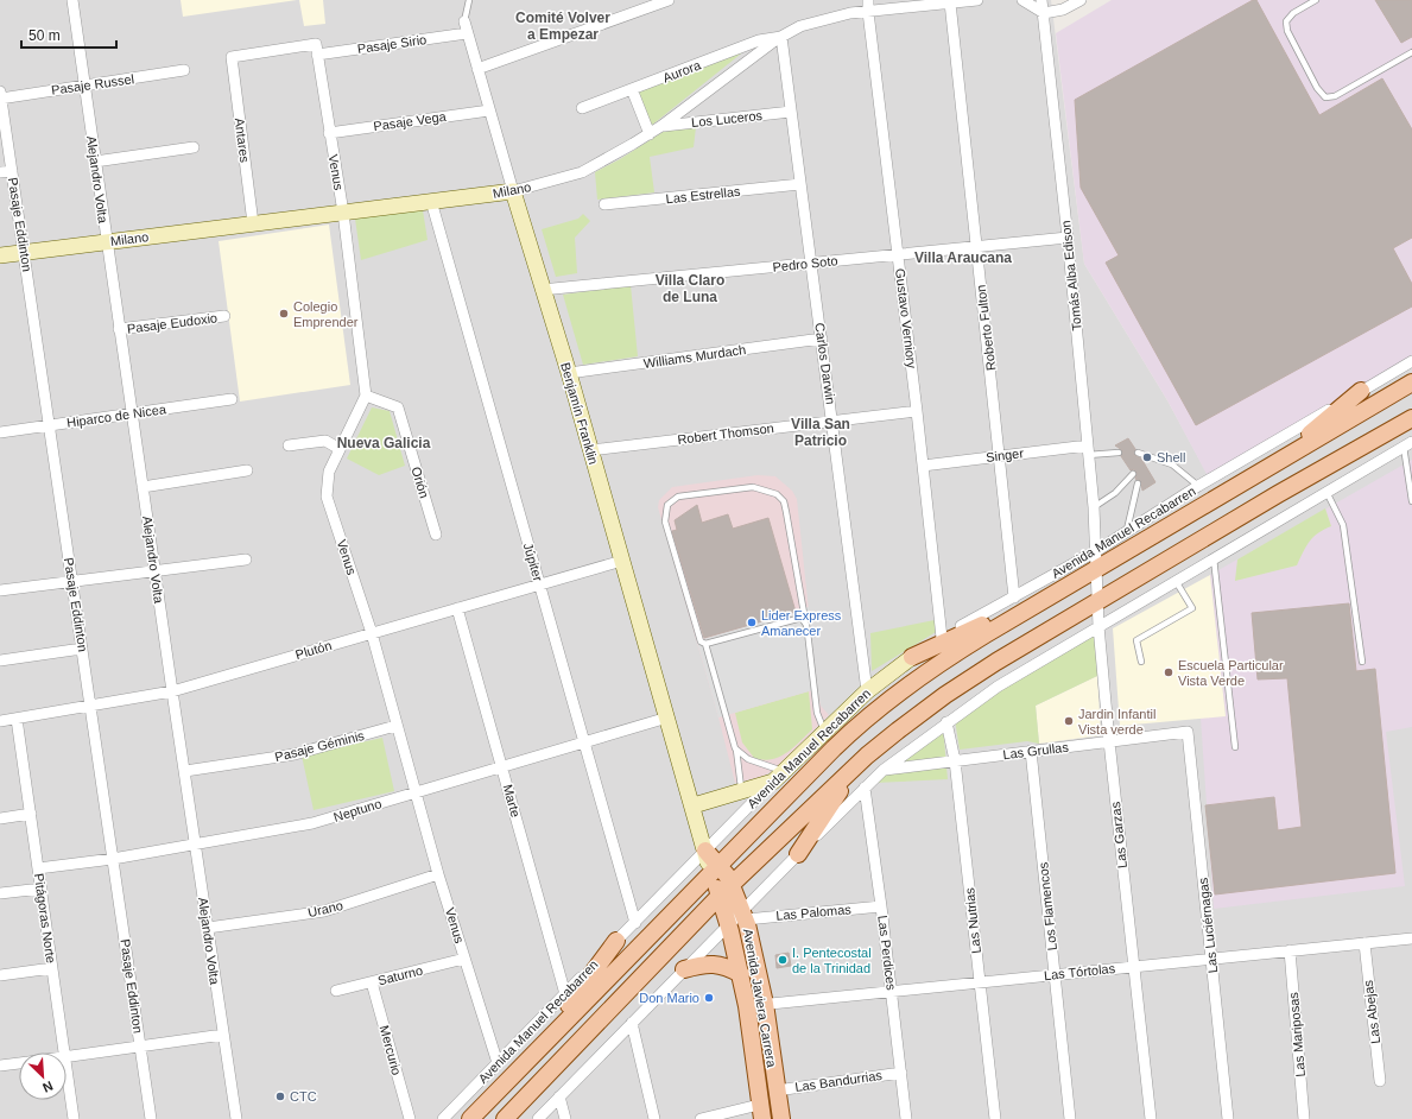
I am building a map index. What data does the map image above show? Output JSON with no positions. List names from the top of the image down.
{
  "streets": {
    "main road": ["Avenida Manuel Recabarren", "Avenida Javiera Carrera"],
    "street": [
      "Pasaje Sirio",
      "Aurora",
      "Pasaje Russel",
      "Los Luceros",
      "Pasaje Vega",
      "Antares",
      "Venus",
      "Alejandro Volta",
      "Milano",
      "Las Estrellas",
      "Pasaje Eddinton",
      "Pedro Soto",
      "Tomás Alba Edison",
      "Gustavo Verniory",
      "Pasaje Eudoxio",
      "Roberto Fulton",
      "Williams Murdach",
      "Carlos Darwin",
      "Benjamín Franklin",
      "Hiparco de Nicea",
      "Robert Thomson",
      "Singer",
      "Orión",
      "Júpiter",
      "Plutón",
      "Pasaje Géminis",
      "Las Grullas",
      "Marte",
      "Neptuno",
      "Las Garzas",
      "Los Flamencos",
      "Urano",
      "Las Palomas",
      "Pitágoras Norte",
      "Las Nutrias",
      "Las Luciérnagas",
      "Las Perdices",
      "Las Tórtolas",
      "Saturno",
      "Las Abejas",
      "Las Mariposas",
      "Mercurio",
      "Las Bandurrias"
    ]
  },
  "crossings": [
    ["Pasaje Sirio", "Antares"],
    ["Pasaje Sirio", "Venus"],
    ["Pasaje Sirio", "Benjamín Franklin"],
    ["Aurora", "Milano"],
    ["Aurora", "Carlos Darwin"],
    ["Pasaje Russel", "Alejandro Volta"],
    ["Pasaje Russel", "Pasaje Eddinton"],
    ["Los Luceros", "Milano"],
    ["Los Luceros", "Carlos Darwin"],
    ["Pasaje Vega", "Venus"],
    ["Pasaje Vega", "Benjamín Franklin"],
    ["Antares", "Milano"],
    ["Venus", "Milano"],
    ["Venus", "Orión"],
    ["Venus", "Avenida Manuel Recabarren"],
    ["Venus", "Plutón"],
    ["Venus", "Pasaje Géminis"],
    ["Venus", "Neptuno"],
    ["Venus", "Urano"],
    ["Venus", "Saturno"],
    ["Alejandro Volta", "Milano"],
    ["Alejandro Volta", "Pasaje Eudoxio"],
    ["Alejandro Volta", "Hiparco de Nicea"],
    ["Alejandro Volta", "Plutón"],
    ["Alejandro Volta", "Pasaje Géminis"],
    ["Alejandro Volta", "Neptuno"],
    ["Alejandro Volta", "Urano"],
    ["Milano", "Pasaje Eddinton"],
    ["Milano", "Gustavo Verniory"],
    ["Milano", "Roberto Fulton"],
    ["Milano", "Carlos Darwin"],
    ["Milano", "Benjamín Franklin"],
    ["Milano", "Júpiter"],
    ["Las Estrellas", "Carlos Darwin"],
    ["Pasaje Eddinton", "Hiparco de Nicea"],
    ["Pasaje Eddinton", "Plutón"],
    ["Pasaje Eddinton", "Neptuno"],
    ["Pedro Soto", "Tomás Alba Edison"],
    ["Pedro Soto", "Gustavo Verniory"],
    ["Pedro Soto", "Roberto Fulton"],
    ["Pedro Soto", "Carlos Darwin"],
    ["Pedro Soto", "Benjamín Franklin"],
    ["Tomás Alba Edison", "Singer"],
    ["Tomás Alba Edison", "Avenida Manuel Recabarren"],
    ["Tomás Alba Edison", "Las Garzas"],
    ["Gustavo Verniory", "Robert Thomson"],
    ["Gustavo Verniory", "Singer"],
    ["Gustavo Verniory", "Avenida Manuel Recabarren"],
    ["Roberto Fulton", "Singer"],
    ["Roberto Fulton", "Avenida Manuel Recabarren"],
    ["Williams Murdach", "Carlos Darwin"],
    ["Williams Murdach", "Benjamín Franklin"],
    ["Carlos Darwin", "Robert Thomson"],
    ["Carlos Darwin", "Avenida Manuel Recabarren"],
    ["Benjamín Franklin", "Robert Thomson"],
    ["Benjamín Franklin", "Avenida Manuel Recabarren"],
    ["Benjamín Franklin", "Plutón"],
    ["Benjamín Franklin", "Neptuno"],
    ["Benjamín Franklin", "Avenida Javiera Carrera"],
    ["Avenida Manuel Recabarren", "Júpiter"],
    ["Avenida Manuel Recabarren", "Marte"],
    ["Avenida Manuel Recabarren", "Las Garzas"],
    ["Avenida Manuel Recabarren", "Avenida Javiera Carrera"],
    ["Júpiter", "Plutón"],
    ["Júpiter", "Neptuno"],
    ["Plutón", "Marte"],
    ["Plutón", "Pitágoras Norte"],
    ["Las Grullas", "Las Garzas"],
    ["Las Grullas", "Los Flamencos"],
    ["Las Grullas", "Las Nutrias"],
    ["Las Grullas", "Las Luciérnagas"],
    ["Marte", "Neptuno"],
    ["Neptuno", "Pitágoras Norte"],
    ["Las Garzas", "Las Tórtolas"],
    ["Los Flamencos", "Las Tórtolas"],
    ["Las Palomas", "Las Perdices"],
    ["Las Palomas", "Avenida Javiera Carrera"],
    ["Las Nutrias", "Las Tórtolas"],
    ["Las Luciérnagas", "Las Tórtolas"],
    ["Las Perdices", "Las Tórtolas"],
    ["Las Perdices", "Las Bandurrias"],
    ["Las Tórtolas", "Avenida Javiera Carrera"],
    ["Las Tórtolas", "Las Abejas"],
    ["Las Tórtolas", "Las Mariposas"],
    ["Saturno", "Mercurio"],
    ["Avenida Javiera Carrera", "Las Bandurrias"]
  ],
  "districts": [
    "Comité Volver a Empezar",
    "Villa Araucana",
    "Villa Claro de Luna",
    "Villa San Patricio",
    "Nueva Galicia"
  ],
  "places": [
    "Colegio Emprender",
    "Shell",
    "Lider Express Amanecer",
    "Escuela Particular Vista Verde",
    "Jardin Infantil Vista verde",
    "I. Pentecostal de la Trinidad",
    "Don Mario",
    "CTC"
  ],
  "scale_bar": "50 m",
  "north": "bottom right"
}
